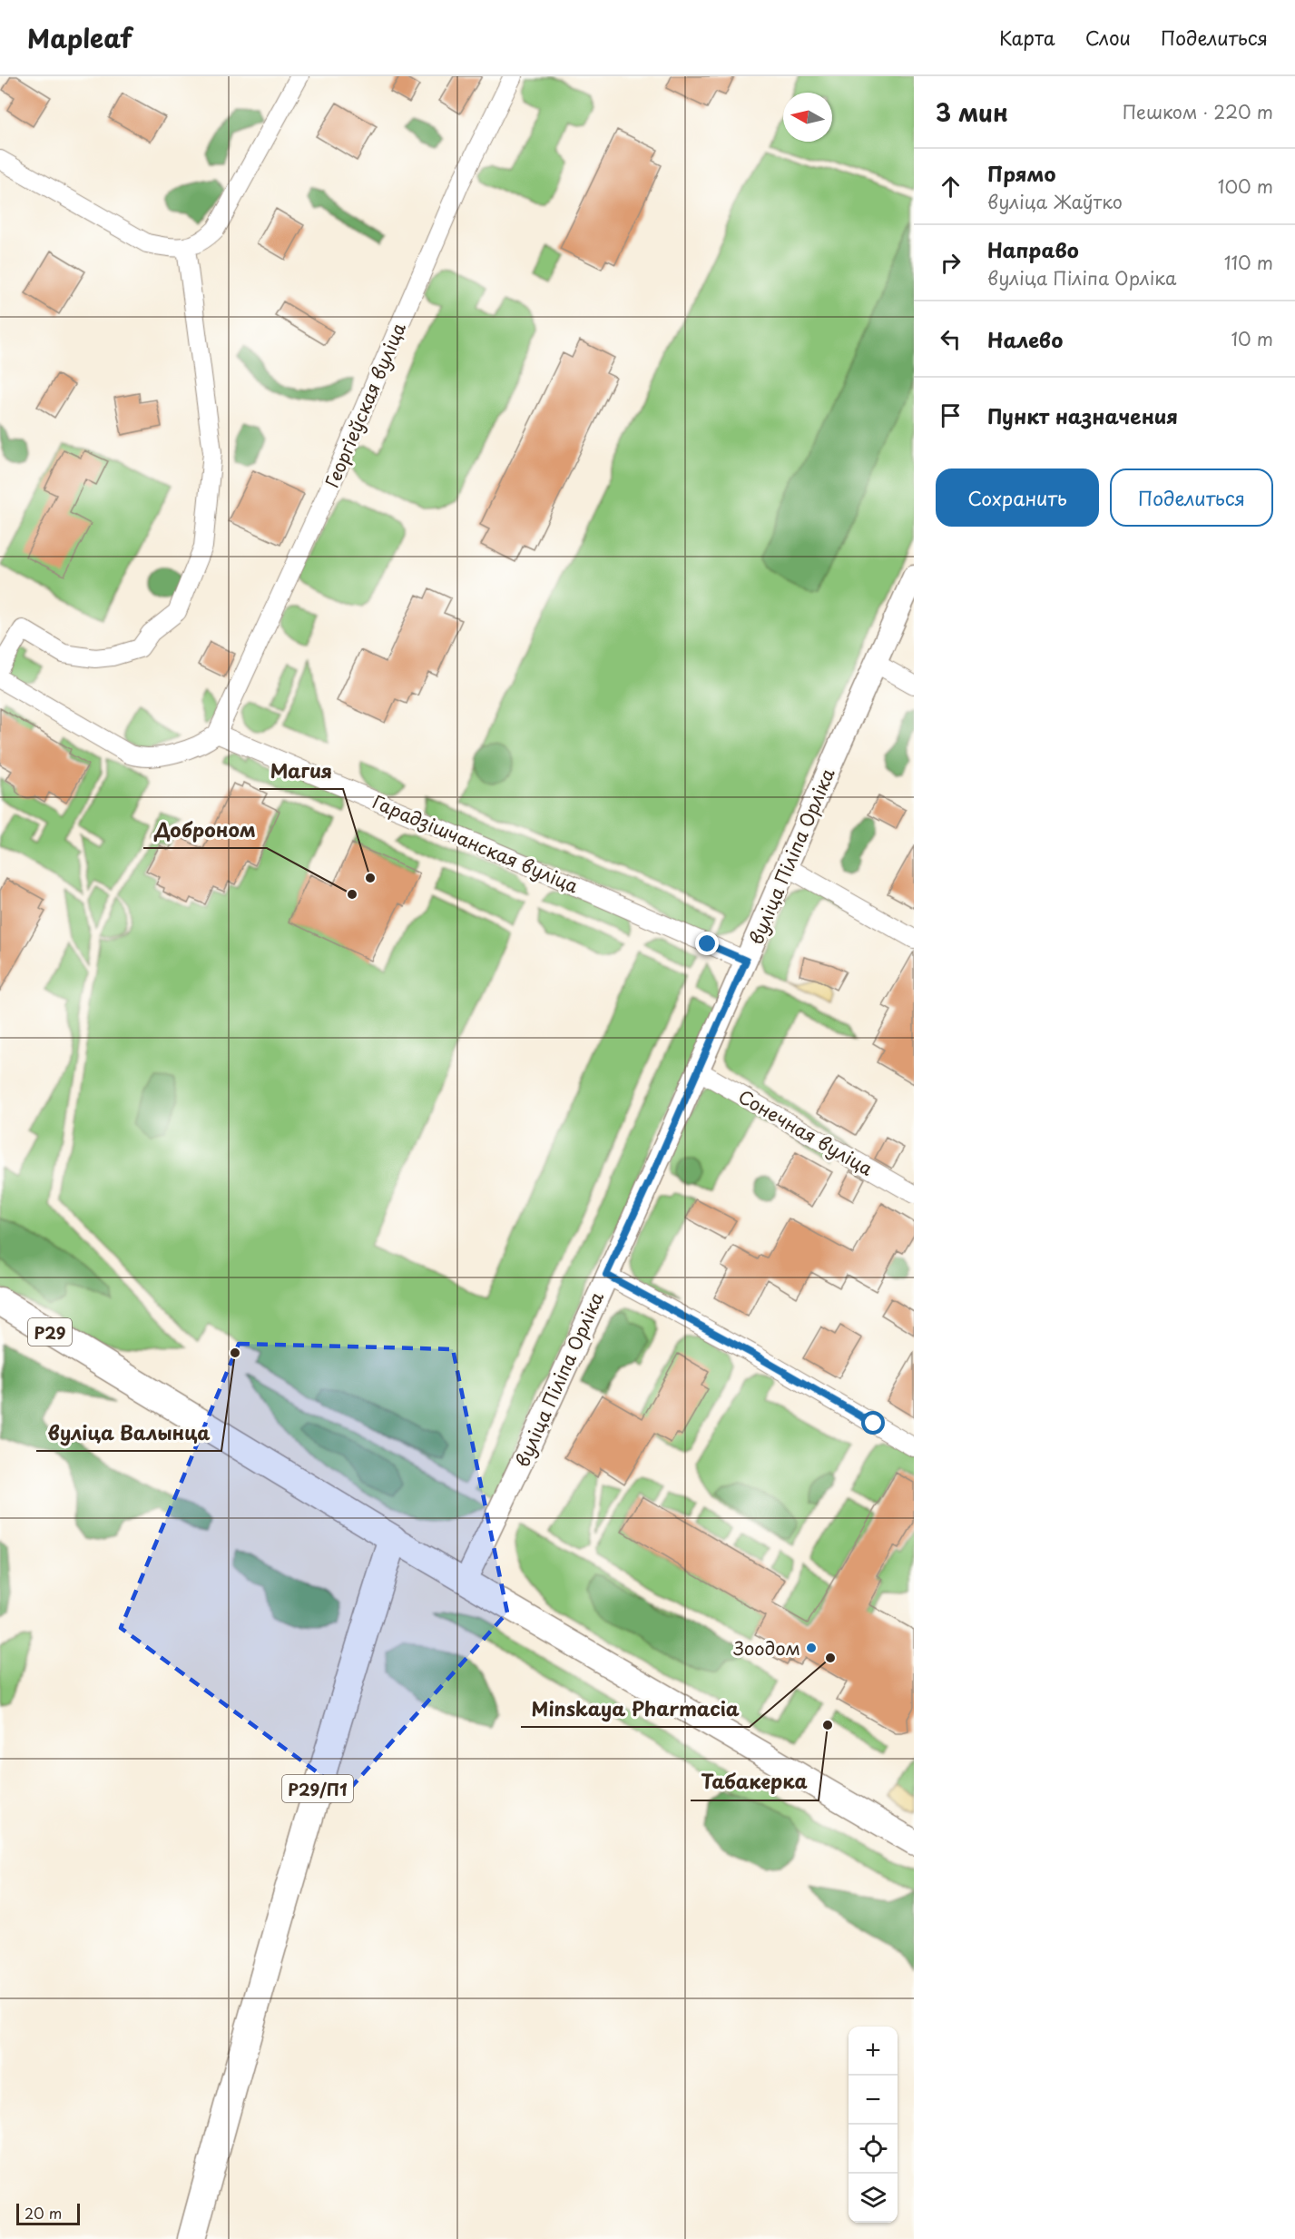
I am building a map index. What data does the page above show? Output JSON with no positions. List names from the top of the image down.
{
  "streets": {
    "main road": ["Р29", "Р29/П1"],
    "street": [
      "Георгіеўская вуліца",
      "Гарадзішчанская вуліца",
      "вуліца Піліпа Орліка",
      "Сонечная вуліца"
    ]
  },
  "crossings": [
    ["Георгіеўская вуліца", "Гарадзішчанская вуліца"],
    ["Гарадзішчанская вуліца", "вуліца Піліпа Орліка"],
    ["вуліца Піліпа Орліка", "Сонечная вуліца"],
    ["вуліца Піліпа Орліка", "Р29"],
    ["Р29", "Р29/П1"]
  ],
  "places": [
    "Магия",
    "Доброном",
    "вуліца Валынца",
    "Зоодом",
    "Minskaya Pharmacia",
    "Табакерка"
  ],
  "scale_bar": "20 m",
  "north": "left",
  "page": {
    "header": "Mapleaf",
    "nav": ["Карта", "Слои", "Поделиться"],
    "heading": ["3 мин", "Пешком · 220 m"],
    "list": [
      ["Прямо", "вуліца Жаўтко", "100 m"],
      ["Направо", "вуліца Піліпа Орліка", "110 m"],
      ["Налево", "10 m"],
      "Пункт назначения"
    ],
    "buttons": ["Сохранить", "Поделиться"],
    "map_buttons": ["+", "−"],
    "scale": "20 m"
  }
}
